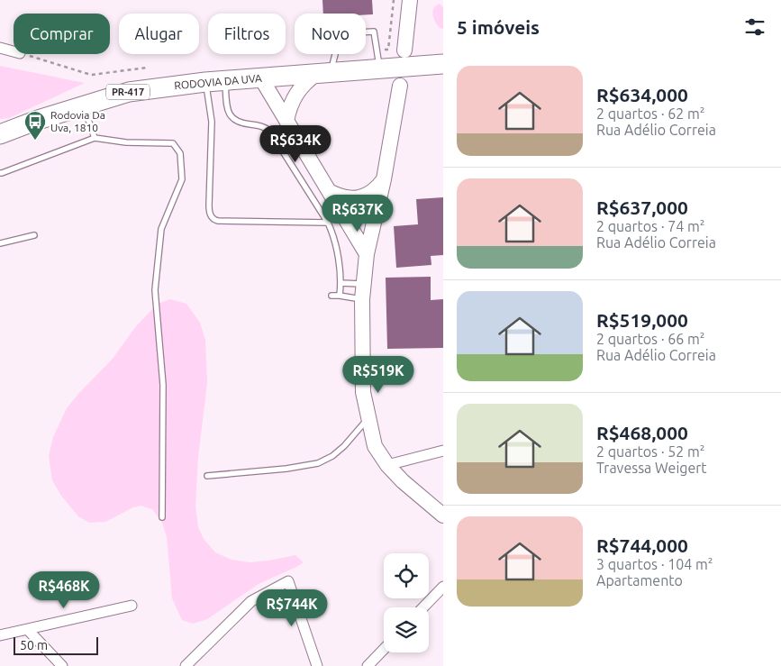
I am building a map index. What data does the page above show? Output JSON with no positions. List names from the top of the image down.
{
  "streets": {
    "highway": ["RODOVIA DA UVA", "PR-417"]
  },
  "places": {
    "bus stop": ["Rodovia Da Uva, 1810"]
  },
  "scale_bar": "50 m",
  "page": {
    "heading": "5 imóveis",
    "chip": [
      "Comprar",
      "Alugar",
      "Filtros",
      "Novo"
    ],
    "list": [
      {
        "name": "R$634,000",
        "note": "2 quartos · 62 m² · Rua Adélio Correia"
      },
      {
        "name": "R$637,000",
        "note": "2 quartos · 74 m² · Rua Adélio Correia"
      },
      {
        "name": "R$519,000",
        "note": "2 quartos · 66 m² · Rua Adélio Correia"
      },
      {
        "name": "R$468,000",
        "note": "2 quartos · 52 m² · Travessa Weigert"
      },
      {
        "name": "R$744,000",
        "note": "3 quartos · 104 m² · Apartamento"
      }
    ],
    "price": [
      "R$634K",
      "R$637K",
      "R$519K",
      "R$468K",
      "R$744K"
    ],
    "scale": "50 m"
  }
}
